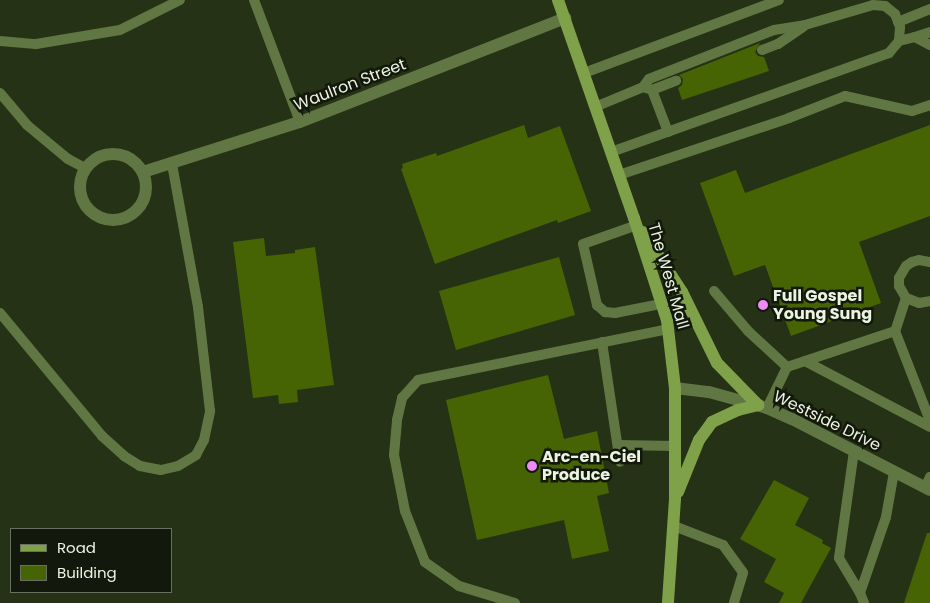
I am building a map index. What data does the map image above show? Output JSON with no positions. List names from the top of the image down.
{
  "streets": {
    "main road": ["The West Mall"],
    "street": ["Waulron Street", "Westside Drive"]
  },
  "crossings": [
    ["Waulron Street", "The West Mall"],
    ["The West Mall", "Westside Drive"]
  ],
  "places": ["Full Gospel Young Sung", "Arc-en-Ciel Produce"],
  "legend": ["Road", "Building"]
}
